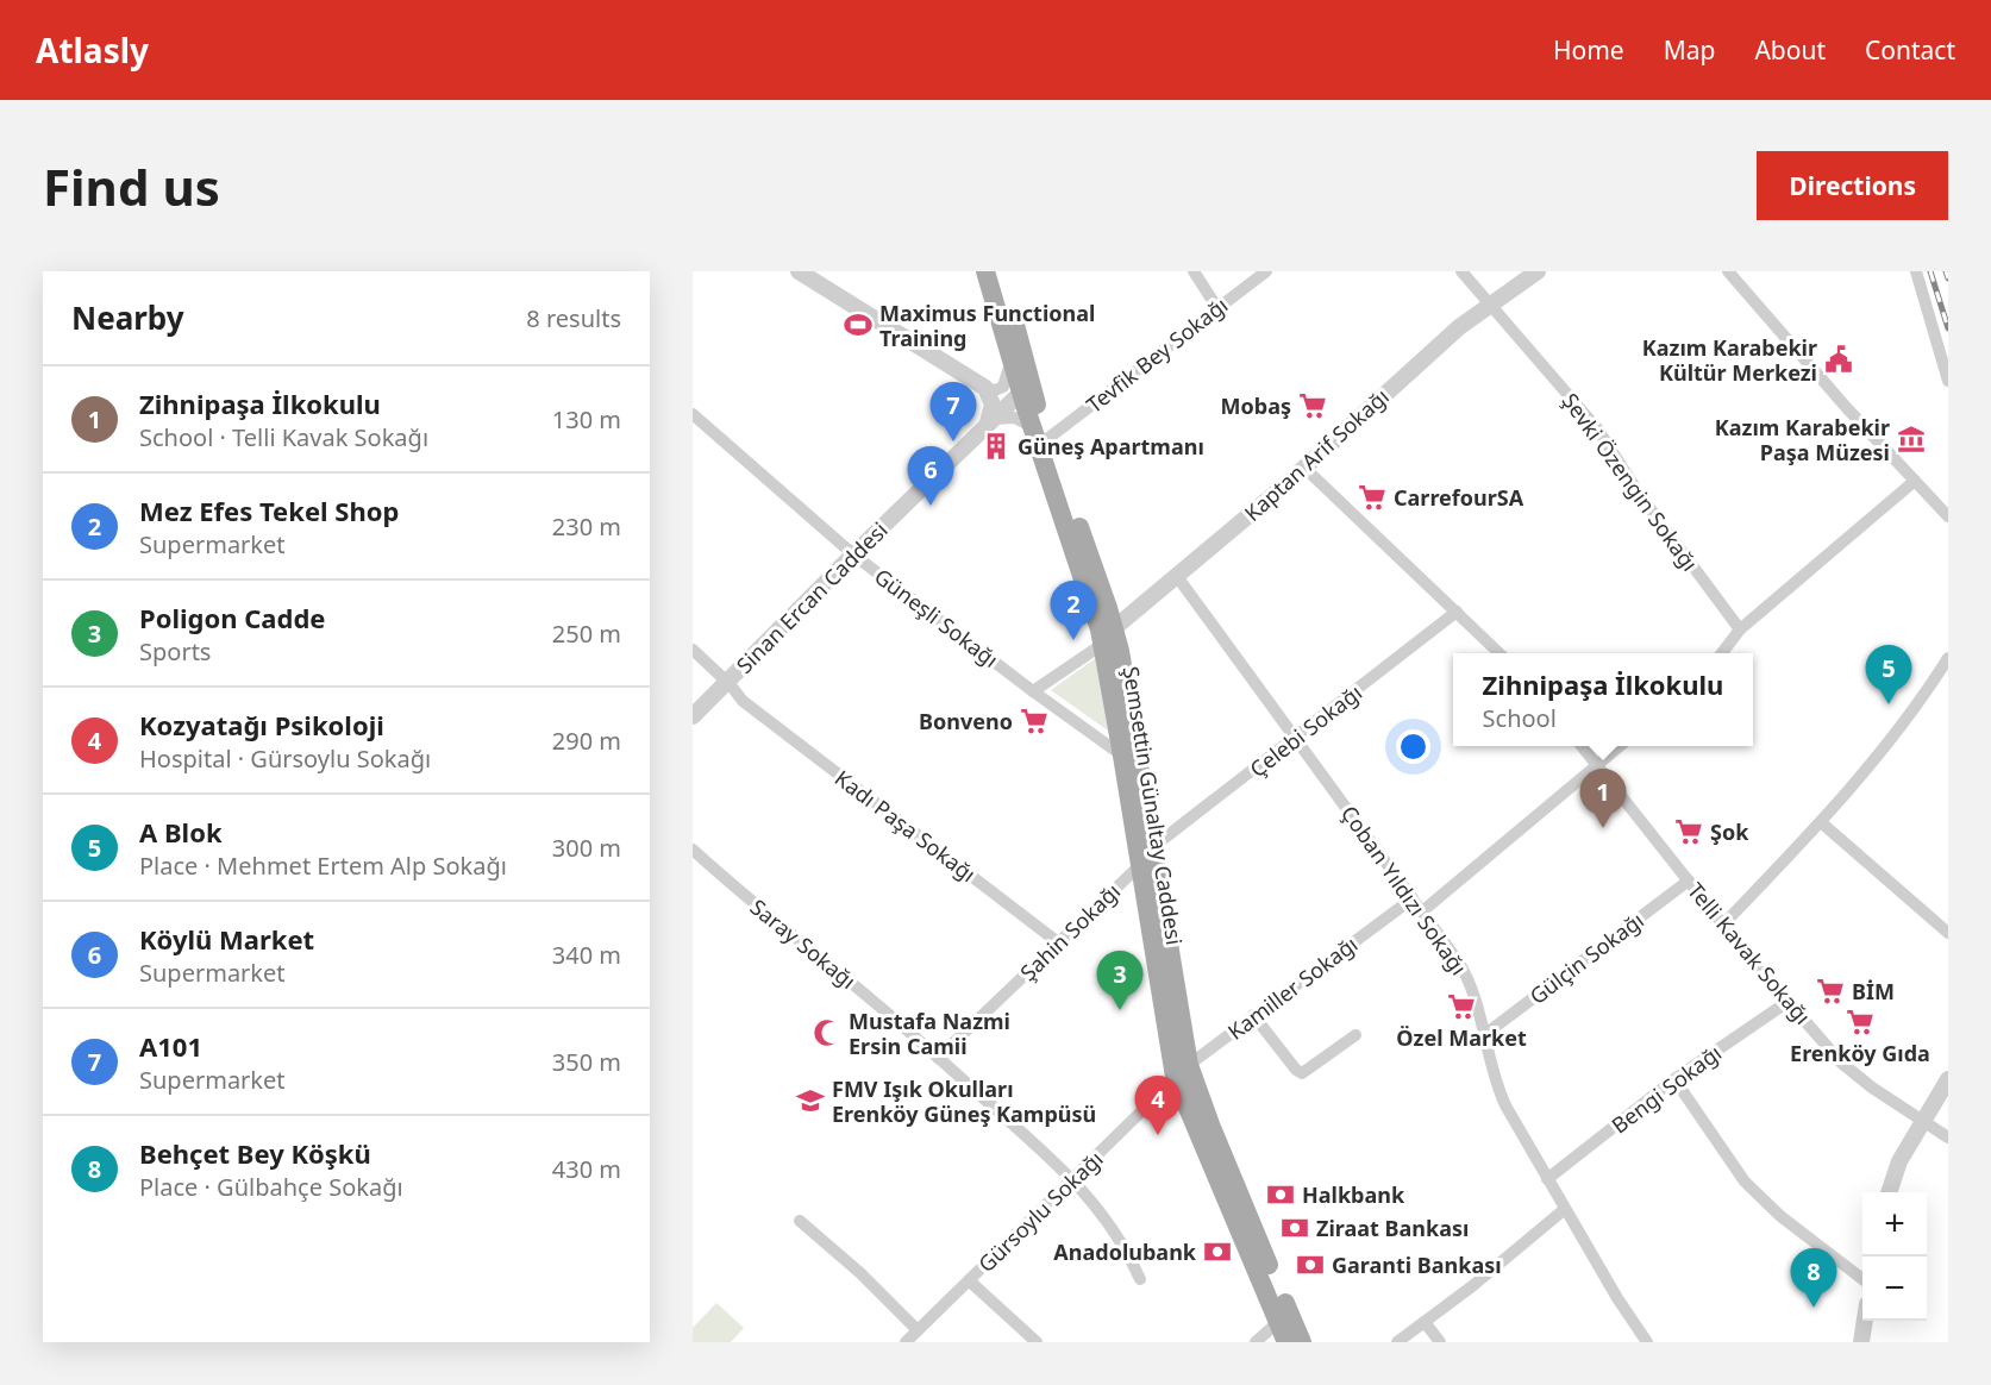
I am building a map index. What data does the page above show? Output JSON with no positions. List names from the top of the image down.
{
  "streets": {
    "main road": ["Şemsettin Günaltay Caddesi"],
    "street": [
      "Tevfik Bey Sokağı",
      "Kaptan Arif Sokağı",
      "Şevki Özengin Sokağı",
      "Sinan Ercan Caddesi",
      "Güneşli Sokağı",
      "Çelebi Sokağı",
      "Kadı Paşa Sokağı",
      "Çoban Yıldızı Sokağı",
      "Şahin Sokağı",
      "Saray Sokağı",
      "Telli Kavak Sokağı",
      "Gülçin Sokağı",
      "Kamiller Sokağı",
      "Bengi Sokağı",
      "Gürsoylu Sokağı"
    ]
  },
  "crossings": [
    ["Tevfik Bey Sokağı", "Şemsettin Günaltay Caddesi"],
    ["Kaptan Arif Sokağı", "Şevki Özengin Sokağı"],
    ["Kaptan Arif Sokağı", "Şemsettin Günaltay Caddesi"],
    ["Kaptan Arif Sokağı", "Çoban Yıldızı Sokağı"],
    ["Sinan Ercan Caddesi", "Güneşli Sokağı"],
    ["Sinan Ercan Caddesi", "Şemsettin Günaltay Caddesi"],
    ["Sinan Ercan Caddesi", "Kadı Paşa Sokağı"],
    ["Güneşli Sokağı", "Şemsettin Günaltay Caddesi"],
    ["Çelebi Sokağı", "Şemsettin Günaltay Caddesi"],
    ["Çelebi Sokağı", "Çoban Yıldızı Sokağı"],
    ["Şemsettin Günaltay Caddesi", "Şahin Sokağı"],
    ["Şemsettin Günaltay Caddesi", "Kamiller Sokağı"],
    ["Şemsettin Günaltay Caddesi", "Gürsoylu Sokağı"],
    ["Kadı Paşa Sokağı", "Şahin Sokağı"],
    ["Çoban Yıldızı Sokağı", "Gülçin Sokağı"],
    ["Çoban Yıldızı Sokağı", "Kamiller Sokağı"],
    ["Çoban Yıldızı Sokağı", "Bengi Sokağı"],
    ["Şahin Sokağı", "Saray Sokağı"],
    ["Saray Sokağı", "Gürsoylu Sokağı"],
    ["Telli Kavak Sokağı", "Gülçin Sokağı"],
    ["Telli Kavak Sokağı", "Bengi Sokağı"],
    ["Kamiller Sokağı", "Gürsoylu Sokağı"]
  ],
  "places": {
    "sports": ["Maximus Functional Training"],
    "public building": ["Kazım Karabekir Kültür Merkezi"],
    "supermarket": [
      "Mobaş",
      "CarrefourSA",
      "Bonveno",
      "Şok",
      "BİM",
      "Özel Market",
      "Erenköy Gıda"
    ],
    "museum": ["Kazım Karabekir Paşa Müzesi"],
    "building": ["Güneş Apartmanı"],
    "mosque": ["Mustafa Nazmi Ersin Camii"],
    "school or university": ["FMV Işık Okulları Erenköy Güneş Kampüsü"],
    "bank": [
      "Halkbank",
      "Ziraat Bankası",
      "Anadolubank",
      "Garanti Bankası"
    ]
  },
  "page": {
    "header": "Atlasly",
    "nav": [
      "Home",
      "Map",
      "About",
      "Contact"
    ],
    "buttons": "Directions",
    "title": "Find us",
    "heading": ["Nearby", "8 results"],
    "list": [
      {
        "mark": "1",
        "name": "Zihnipaşa İlkokulu",
        "note": "School · Telli Kavak Sokağı",
        "value": "130 m"
      },
      {
        "mark": "2",
        "name": "Mez Efes Tekel Shop",
        "note": "Supermarket",
        "value": "230 m"
      },
      {
        "mark": "3",
        "name": "Poligon Cadde",
        "note": "Sports",
        "value": "250 m"
      },
      {
        "mark": "4",
        "name": "Kozyatağı Psikoloji",
        "note": "Hospital · Gürsoylu Sokağı",
        "value": "290 m"
      },
      {
        "mark": "5",
        "name": "A Blok",
        "note": "Place · Mehmet Ertem Alp Sokağı",
        "value": "300 m"
      },
      {
        "mark": "6",
        "name": "Köylü Market",
        "note": "Supermarket",
        "value": "340 m"
      },
      {
        "mark": "7",
        "name": "A101",
        "note": "Supermarket",
        "value": "350 m"
      },
      {
        "mark": "8",
        "name": "Behçet Bey Köşkü",
        "note": "Place · Gülbahçe Sokağı",
        "value": "430 m"
      }
    ],
    "pins": [
      "7",
      "6",
      "2",
      "5",
      "1",
      "3",
      "4",
      "8"
    ],
    "popup": ["Zihnipaşa İlkokulu", "School"],
    "map_buttons": ["+", "−"]
  }
}
